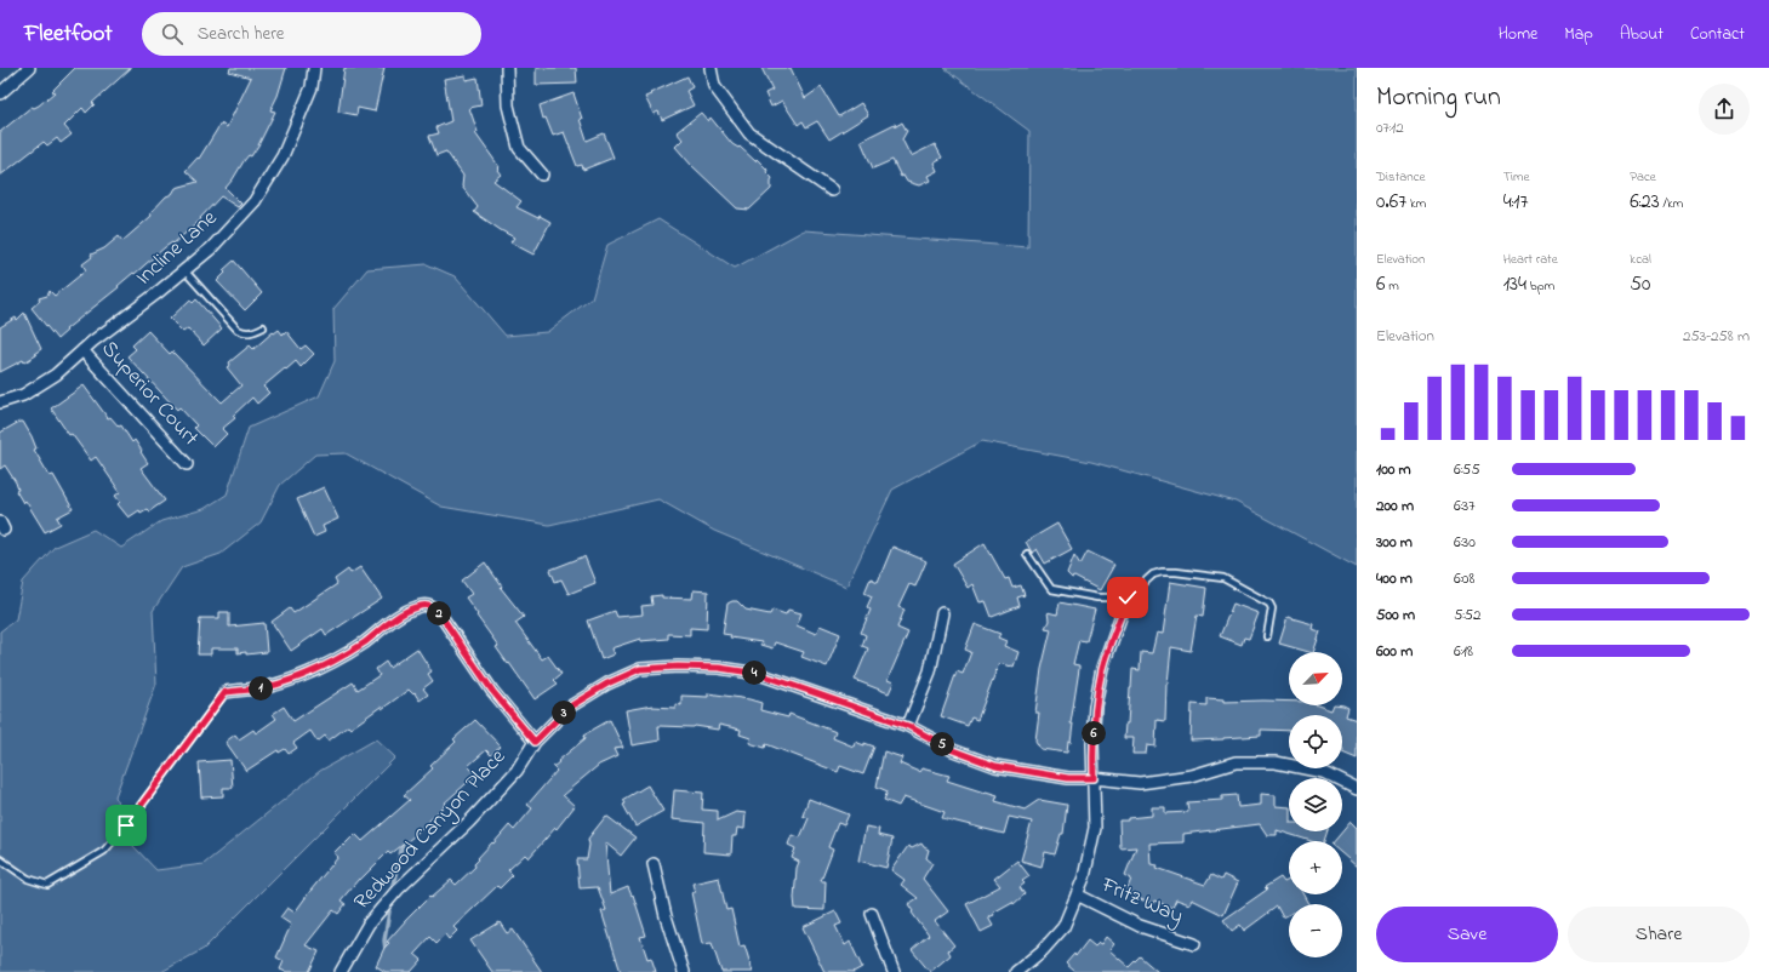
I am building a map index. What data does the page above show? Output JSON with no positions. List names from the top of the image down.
{
  "streets": {
    "street": [
      "Incline Lane",
      "Superior Court",
      "Redwood Canyon Place",
      "Fritz Way"
    ]
  },
  "crossings": [
    ["Incline Lane", "Superior Court"]
  ],
  "north": "top right",
  "page": {
    "header": "Fleetfoot",
    "search": "Search here",
    "nav": [
      "Home",
      "Map",
      "About",
      "Contact"
    ],
    "heading": ["Morning run", "07:12"],
    "stats": [
      ["Distance", "0.67 km"],
      ["Time", "4:17"],
      ["Pace", "6:23 /km"],
      ["Elevation", "6 m"],
      ["Heart rate", "134 bpm"],
      ["kcal", "50"]
    ],
    "chart": ["Elevation", "253–258 m"],
    "list": [
      {
        "name": "100 m",
        "note": "6:55"
      },
      {
        "name": "200 m",
        "note": "6:37"
      },
      {
        "name": "300 m",
        "note": "6:30"
      },
      {
        "name": "400 m",
        "note": "6:08"
      },
      {
        "name": "500 m",
        "note": "5:52"
      },
      {
        "name": "600 m",
        "note": "6:18"
      }
    ],
    "pins": [
      "2",
      "4",
      "1",
      "3",
      "6",
      "5"
    ],
    "map_buttons": ["+", "−"],
    "buttons": ["Save", "Share"]
  }
}
